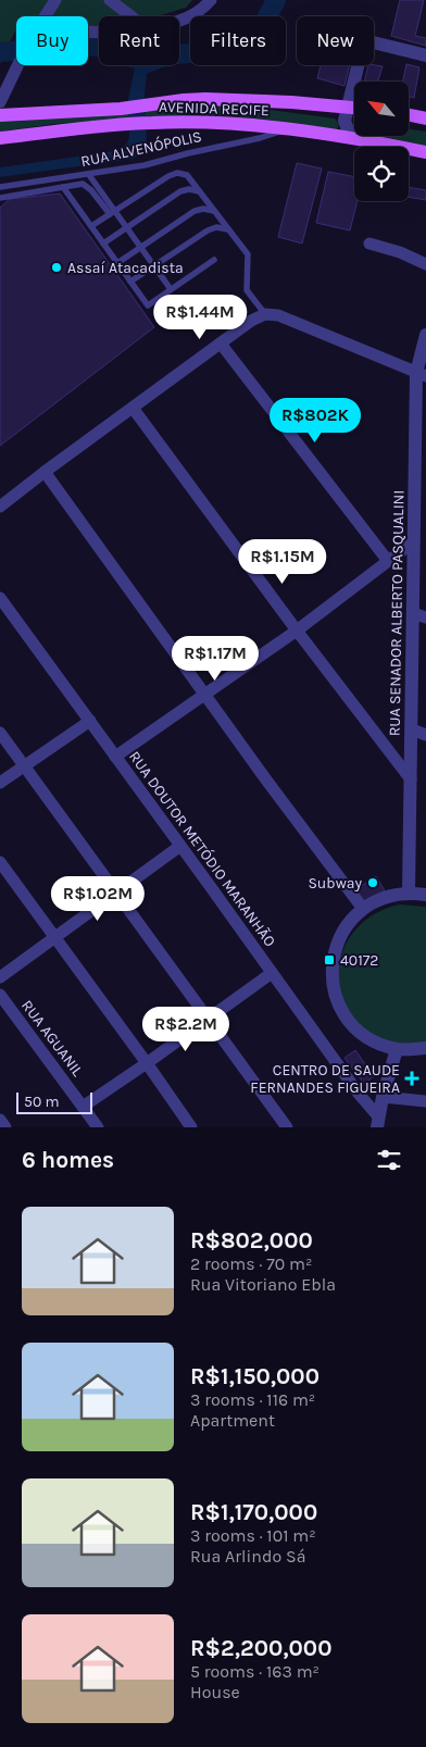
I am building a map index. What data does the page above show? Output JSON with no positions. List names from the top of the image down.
{
  "streets": {
    "main road": ["AVENIDA RECIFE"],
    "street": ["RUA SENADOR ALBERTO PASQUALINI", "RUA DOUTOR METÓDIO MARANHÃO", "RUA AGUANIL"],
    "lane": ["RUA ALVENÓPOLIS"]
  },
  "crossings": [
    ["AVENIDA RECIFE", "RUA ALVENÓPOLIS"]
  ],
  "places": {
    "other": ["Assaí Atacadista", "Subway"],
    "transit": ["40172"],
    "health": ["CENTRO DE SAUDE FERNANDES FIGUEIRA"]
  },
  "scale_bar": "50 m",
  "north": "top left",
  "page": {
    "chip": [
      "Buy",
      "Rent",
      "Filters",
      "New"
    ],
    "price": [
      "R$1.44M",
      "R$802K",
      "R$1.15M",
      "R$1.17M",
      "R$1.02M",
      "R$2.2M"
    ],
    "scale": "50 m",
    "heading": "6 homes",
    "list": [
      {
        "name": "R$802,000",
        "note": "2 rooms · 70 m² · Rua Vitoriano Ebla"
      },
      {
        "name": "R$1,150,000",
        "note": "3 rooms · 116 m² · Apartment"
      },
      {
        "name": "R$1,170,000",
        "note": "3 rooms · 101 m² · Rua Arlindo Sá"
      },
      {
        "name": "R$2,200,000",
        "note": "5 rooms · 163 m² · House"
      }
    ]
  }
}
